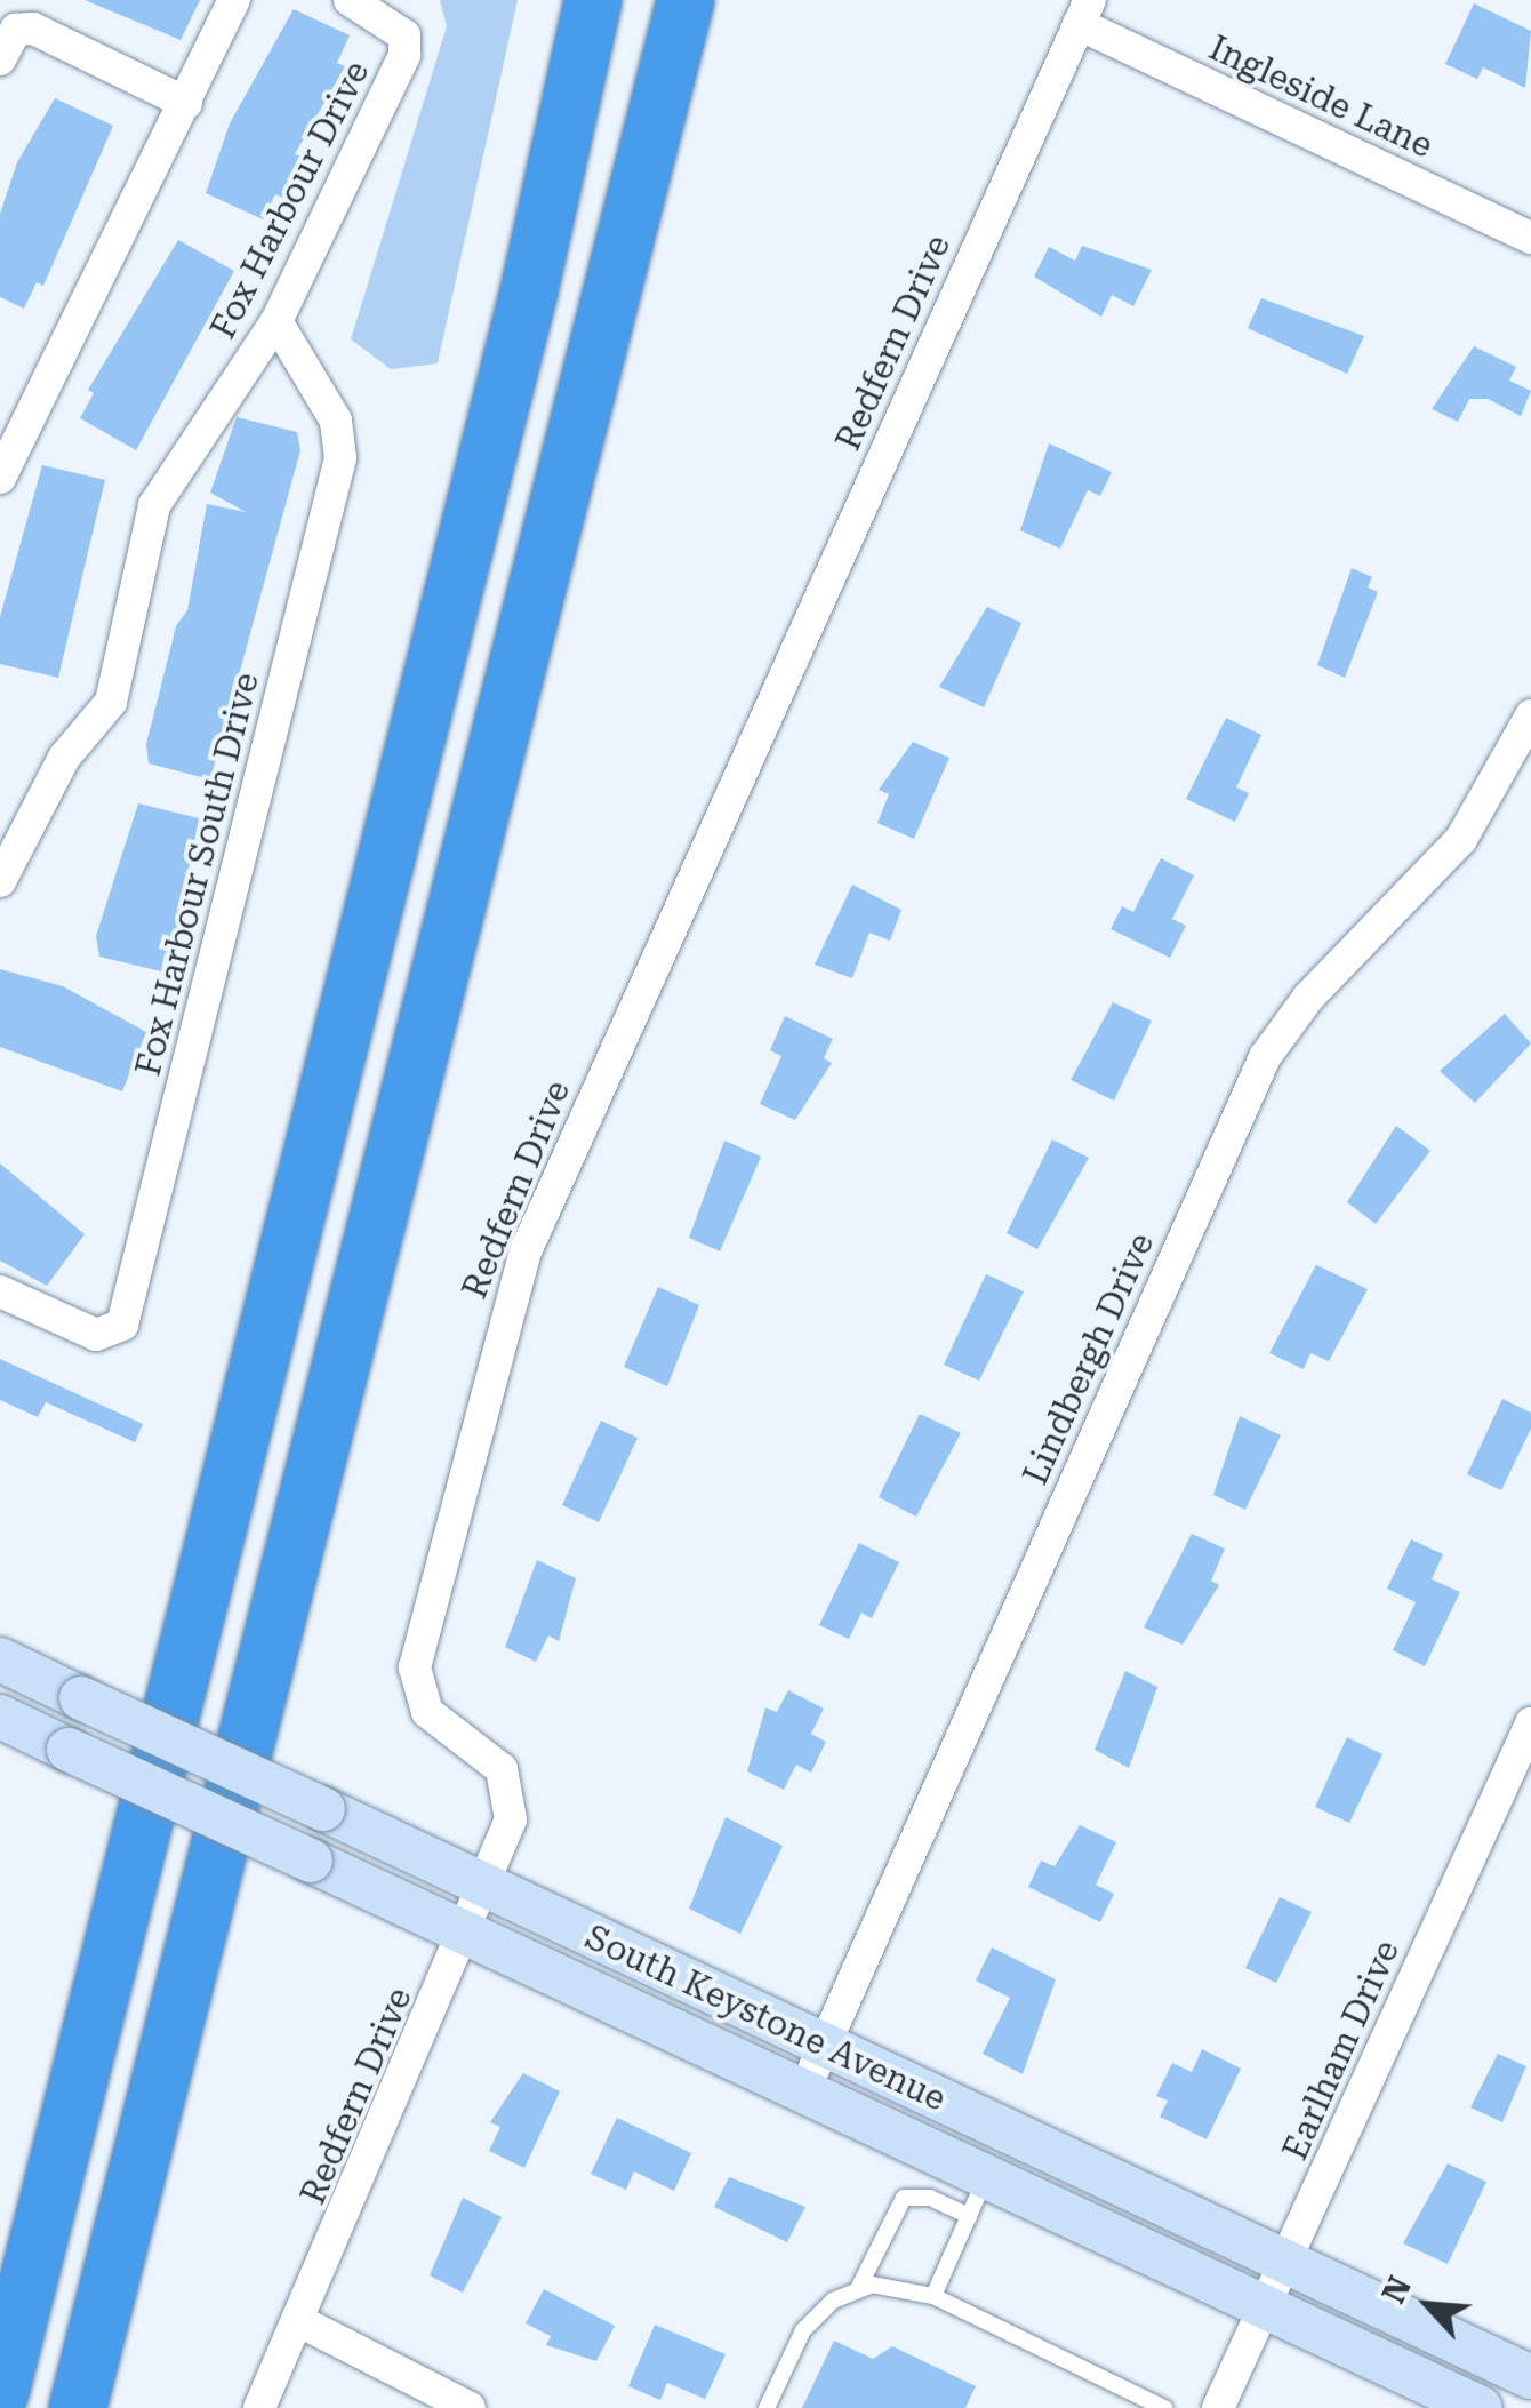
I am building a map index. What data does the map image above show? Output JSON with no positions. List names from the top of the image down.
{
  "streets": {
    "main road": ["South Keystone Avenue"],
    "street": [
      "Ingleside Lane",
      "Fox Harbour Drive",
      "Redfern Drive",
      "Fox Harbour South Drive",
      "Lindbergh Drive",
      "Earlham Drive"
    ]
  },
  "crossings": [
    ["Ingleside Lane", "Redfern Drive"],
    ["Fox Harbour Drive", "Fox Harbour South Drive"],
    ["Redfern Drive", "South Keystone Avenue"],
    ["Lindbergh Drive", "South Keystone Avenue"],
    ["South Keystone Avenue", "Earlham Drive"]
  ],
  "north": "top left"
}
